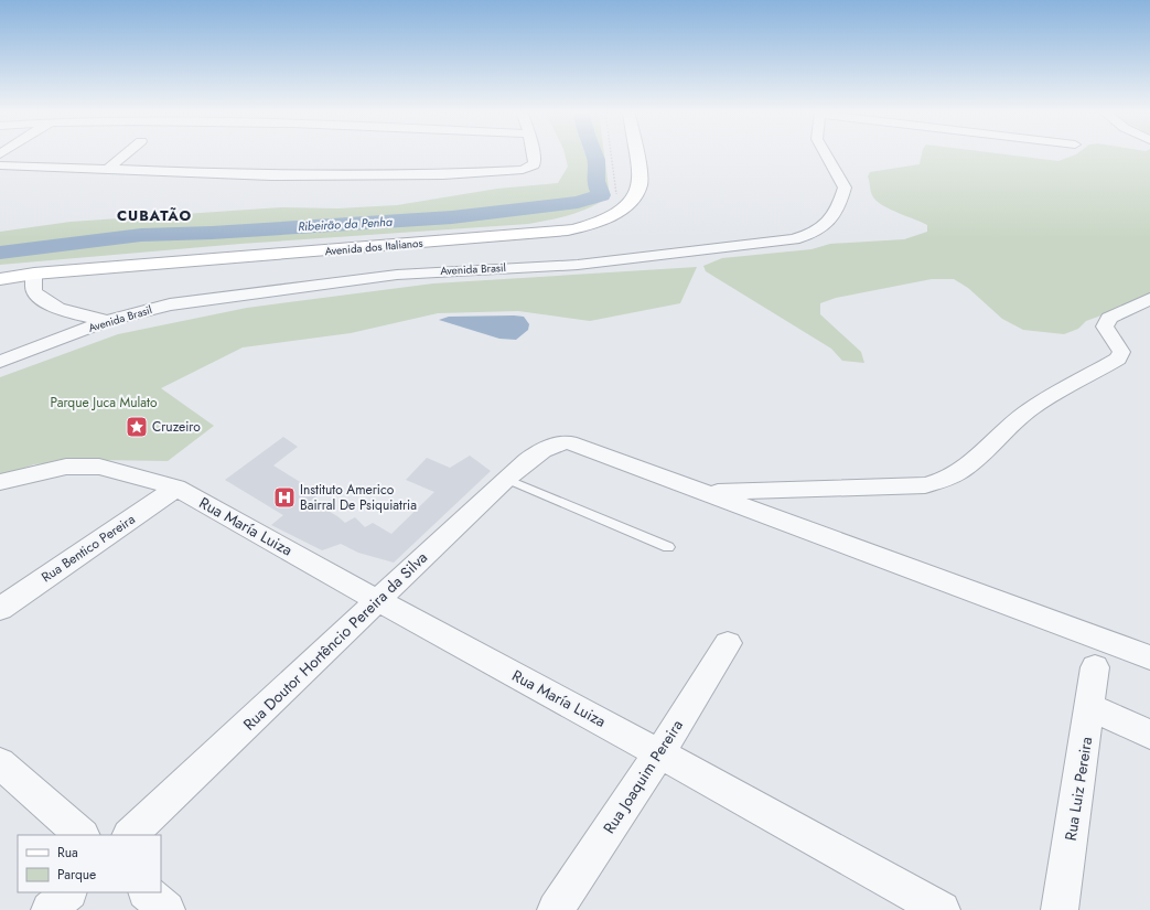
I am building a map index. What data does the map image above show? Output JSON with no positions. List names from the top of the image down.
{
  "streets": {
    "main road": ["Avenida dos Italianos"],
    "street": [
      "Avenida Brasil",
      "Rua María Luiza",
      "Rua Bentico Pereira",
      "Rua Doutor Hortêncio Pereira da Silva",
      "Rua Joaquim Pereira",
      "Rua Luiz Pereira"
    ]
  },
  "crossings": [
    ["Rua María Luiza", "Rua Bentico Pereira"],
    ["Rua María Luiza", "Rua Doutor Hortêncio Pereira da Silva"],
    ["Rua María Luiza", "Rua Joaquim Pereira"]
  ],
  "districts": ["CUBATÃO"],
  "water": ["Ribeirão da Penha"],
  "parks": ["Parque Juca Mulato"],
  "places": {
    "place": ["Cruzeiro"],
    "hospital": ["Instituto Americo Bairral De Psiquiatria"]
  },
  "legend": ["Rua", "Parque"]
}
